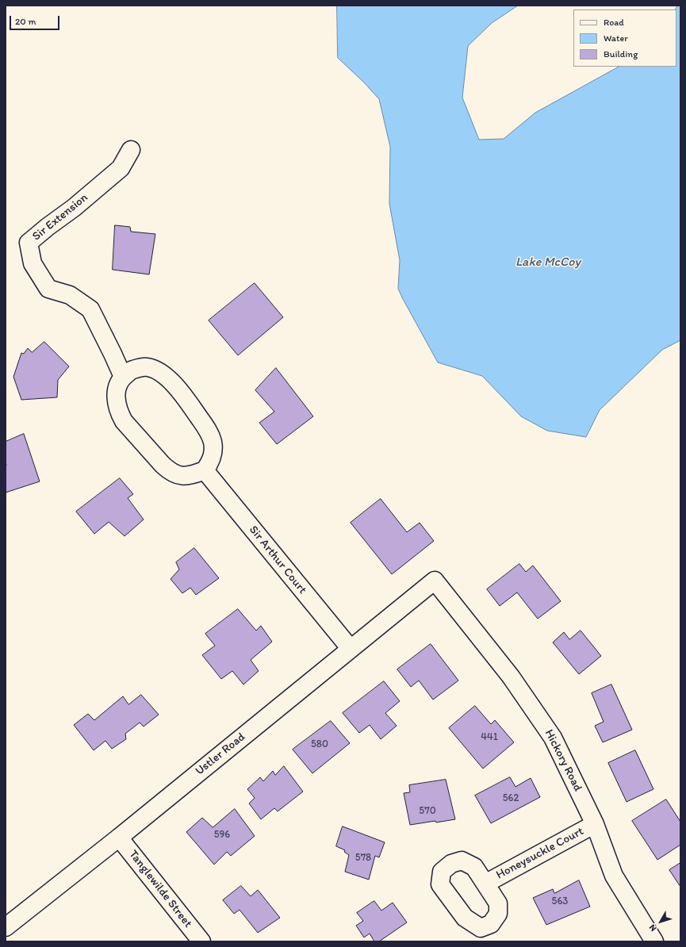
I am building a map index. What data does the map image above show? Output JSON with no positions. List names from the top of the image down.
{
  "streets": {
    "street": [
      "Sir Extension",
      "Sir Arthur Court",
      "Ustler Road",
      "Hickory Road",
      "Honeysuckle Court",
      "Tanglewilde Street"
    ]
  },
  "crossings": [
    ["Sir Arthur Court", "Ustler Road"],
    ["Ustler Road", "Hickory Road"],
    ["Ustler Road", "Tanglewilde Street"],
    ["Hickory Road", "Honeysuckle Court"]
  ],
  "water": ["Lake McCoy"],
  "house_numbers": [
    "441",
    "580",
    "562",
    "570",
    "596",
    "578",
    "563"
  ],
  "legend": ["Road", "Water", "Building"],
  "scale_bar": "20 m",
  "north": "bottom left"
}
